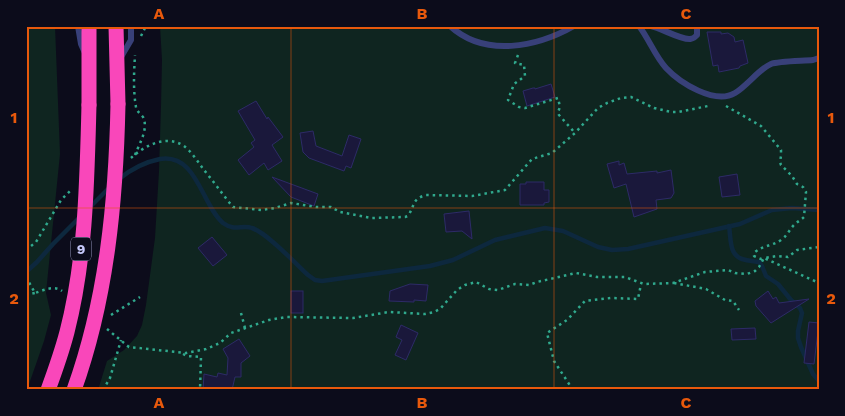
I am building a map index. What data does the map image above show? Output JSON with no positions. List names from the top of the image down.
{
  "streets": {
    "highway": ["9"]
  },
  "grid": {
    "columns": ["A", "B", "C"],
    "rows": ["1", "2"]
  }
}
